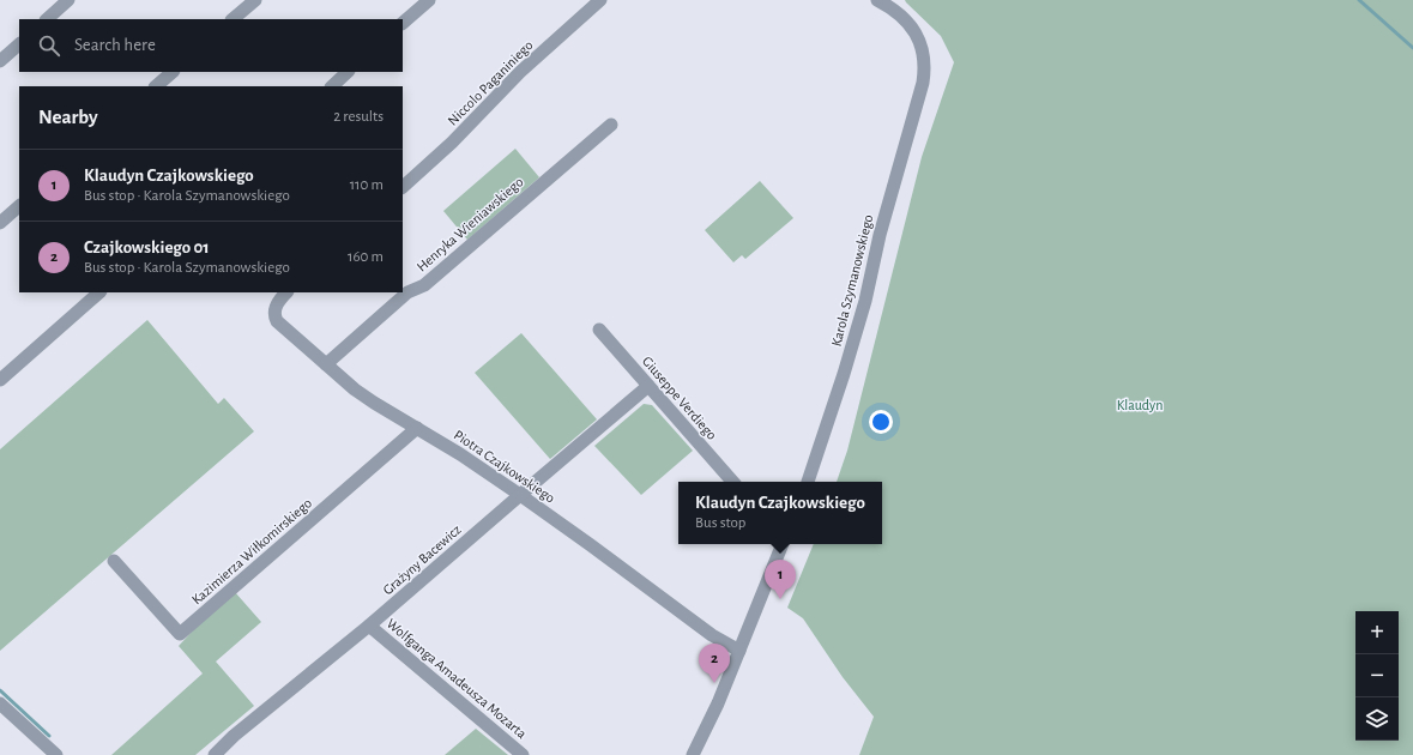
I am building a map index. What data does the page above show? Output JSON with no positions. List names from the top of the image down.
{
  "streets": {
    "street": [
      "Niccolo Paganiniego",
      "Henryka Wieniawskiego",
      "Karola Szymanowskiego",
      "Giuseppe Verdiego",
      "Piotra Czajkowskiego",
      "Kazimierza Wiłkomirskiego",
      "Grażyny Bacewicz",
      "Wolfganga Amadeusza Mozarta"
    ]
  },
  "crossings": [
    ["Henryka Wieniawskiego", "Piotra Czajkowskiego"],
    ["Giuseppe Verdiego", "Grażyny Bacewicz"],
    ["Piotra Czajkowskiego", "Kazimierza Wiłkomirskiego"],
    ["Piotra Czajkowskiego", "Grażyny Bacewicz"],
    ["Grażyny Bacewicz", "Wolfganga Amadeusza Mozarta"]
  ],
  "parks": ["Klaudyn"],
  "page": {
    "search": "Search here",
    "heading": ["Nearby", "2 results"],
    "list": [
      {
        "mark": "1",
        "name": "Klaudyn Czajkowskiego",
        "note": "Bus stop · Karola Szymanowskiego",
        "value": "110 m"
      },
      {
        "mark": "2",
        "name": "Czajkowskiego 01",
        "note": "Bus stop · Karola Szymanowskiego",
        "value": "160 m"
      }
    ],
    "popup": ["Klaudyn Czajkowskiego", "Bus stop"],
    "pins": ["1", "2"],
    "map_buttons": ["+", "−"]
  }
}
